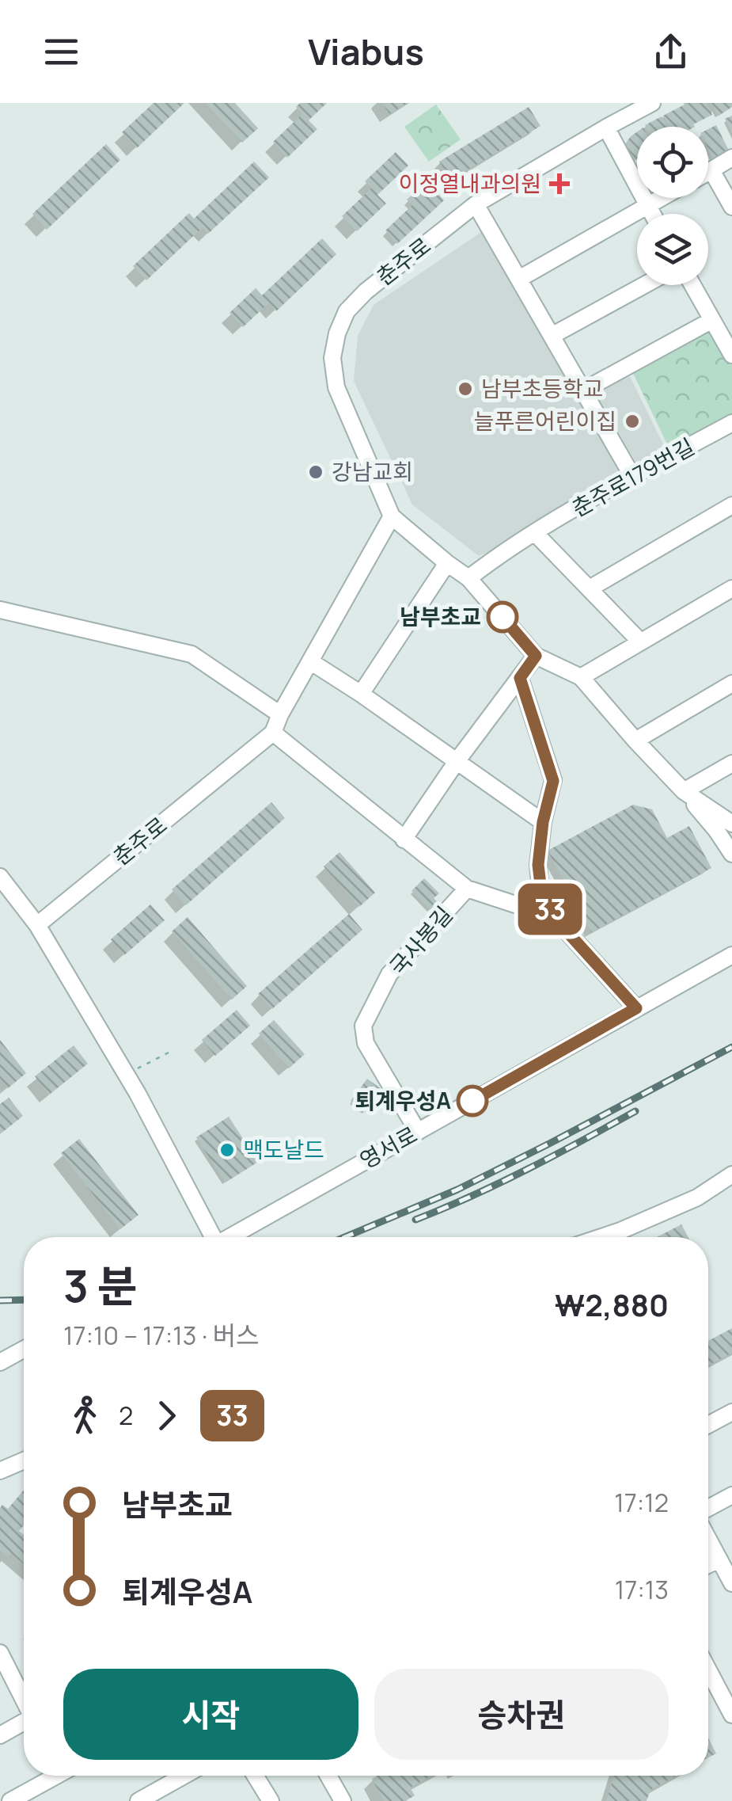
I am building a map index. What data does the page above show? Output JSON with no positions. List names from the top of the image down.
{
  "streets": {
    "street": [
      "춘주로",
      "춘주로179번길",
      "국사봉길",
      "영서로"
    ]
  },
  "crossings": [
    ["춘주로", "춘주로179번길"],
    ["춘주로", "국사봉길"],
    ["국사봉길", "영서로"]
  ],
  "places": {
    "health": ["이정열내과의원"],
    "other": [
      "남부초등학교",
      "늘푸른어린이집",
      "강남교회",
      "남부초교",
      "퇴계우성A",
      "맥도날드"
    ]
  },
  "lines": ["bus line 33"],
  "page": {
    "header": "Viabus",
    "on_map": "33",
    "heading": ["3 분", "17:10 – 17:13 · 버스", "₩2,880"],
    "legs": ["2", "33"],
    "list": [
      {
        "name": "남부초교",
        "value": "17:12"
      },
      {
        "name": "퇴계우성A",
        "value": "17:13"
      }
    ],
    "buttons": ["시작", "승차권"]
  }
}
